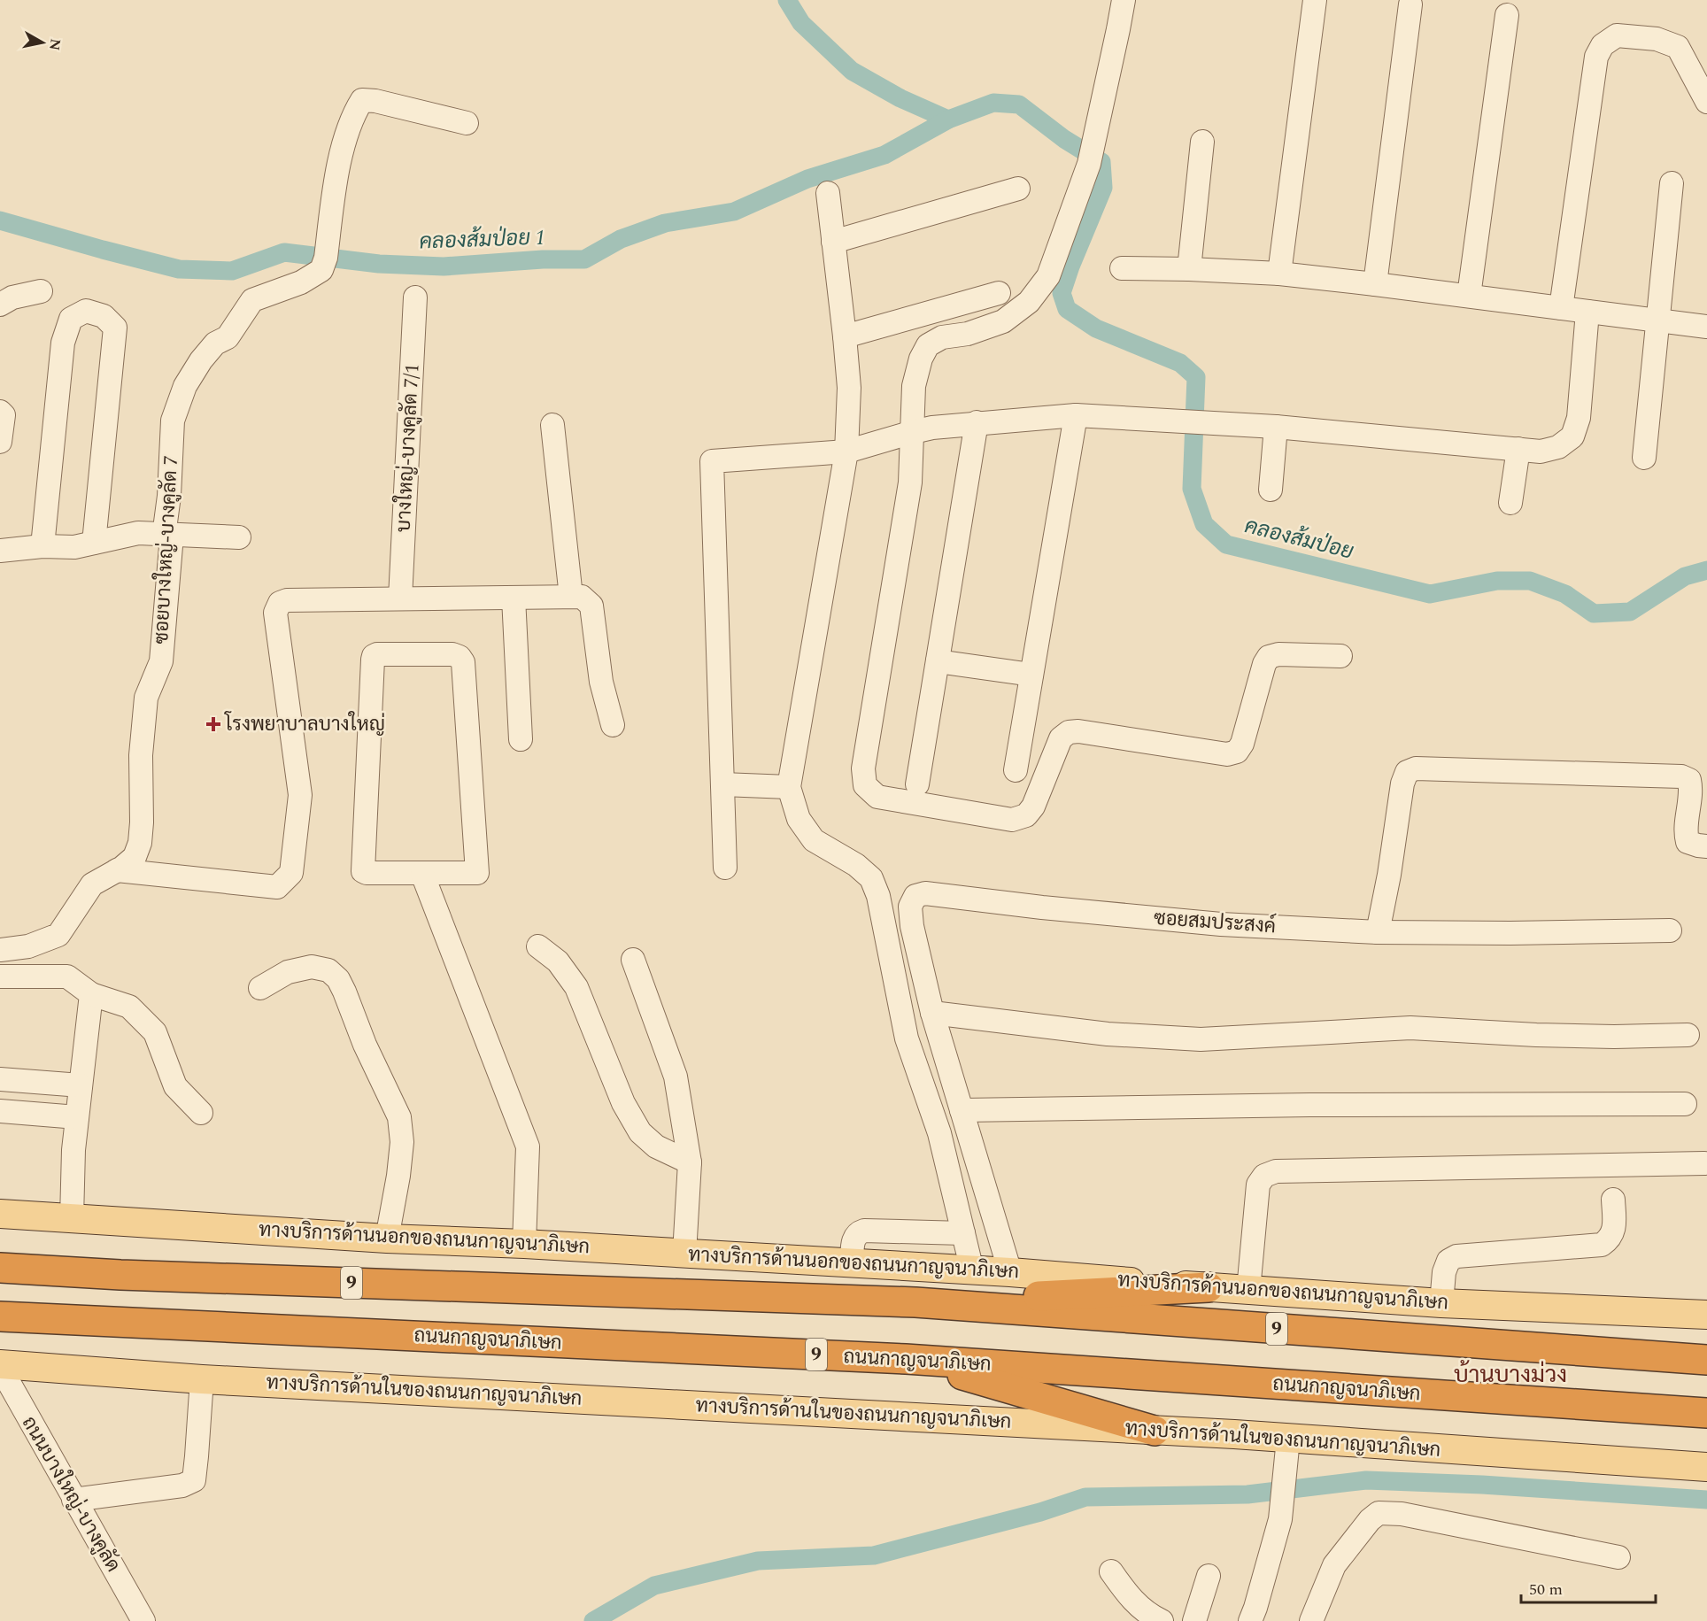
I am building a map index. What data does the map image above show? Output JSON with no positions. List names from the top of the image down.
{
  "streets": {
    "highway": ["9", "ถนนกาญจนาภิเษก"],
    "main road": ["ทางบริการด้านนอกของถนนกาญจนาภิเษก", "ทางบริการด้านในของถนนกาญจนาภิเษก"],
    "street": [
      "บางใหญ่-บางคูลัด 7/1",
      "ซอยบางใหญ่-บางคูลัด 7",
      "ซอยสมประสงค์",
      "ถนนบางใหญ่-บางคูลัด"
    ]
  },
  "crossings": [
    ["ซอยสมประสงค์", "ทางบริการด้านนอกของถนนกาญจนาภิเษก"],
    ["ทางบริการด้านในของถนนกาญจนาภิเษก", "ถนนบางใหญ่-บางคูลัด"]
  ],
  "districts": ["บ้านบางม่วง"],
  "water": ["คลองส้มป่อย 1", "คลองส้มป่อย"],
  "places": {
    "health": ["โรงพยาบาลบางใหญ่"]
  },
  "scale_bar": "50 m",
  "north": "right"
}
